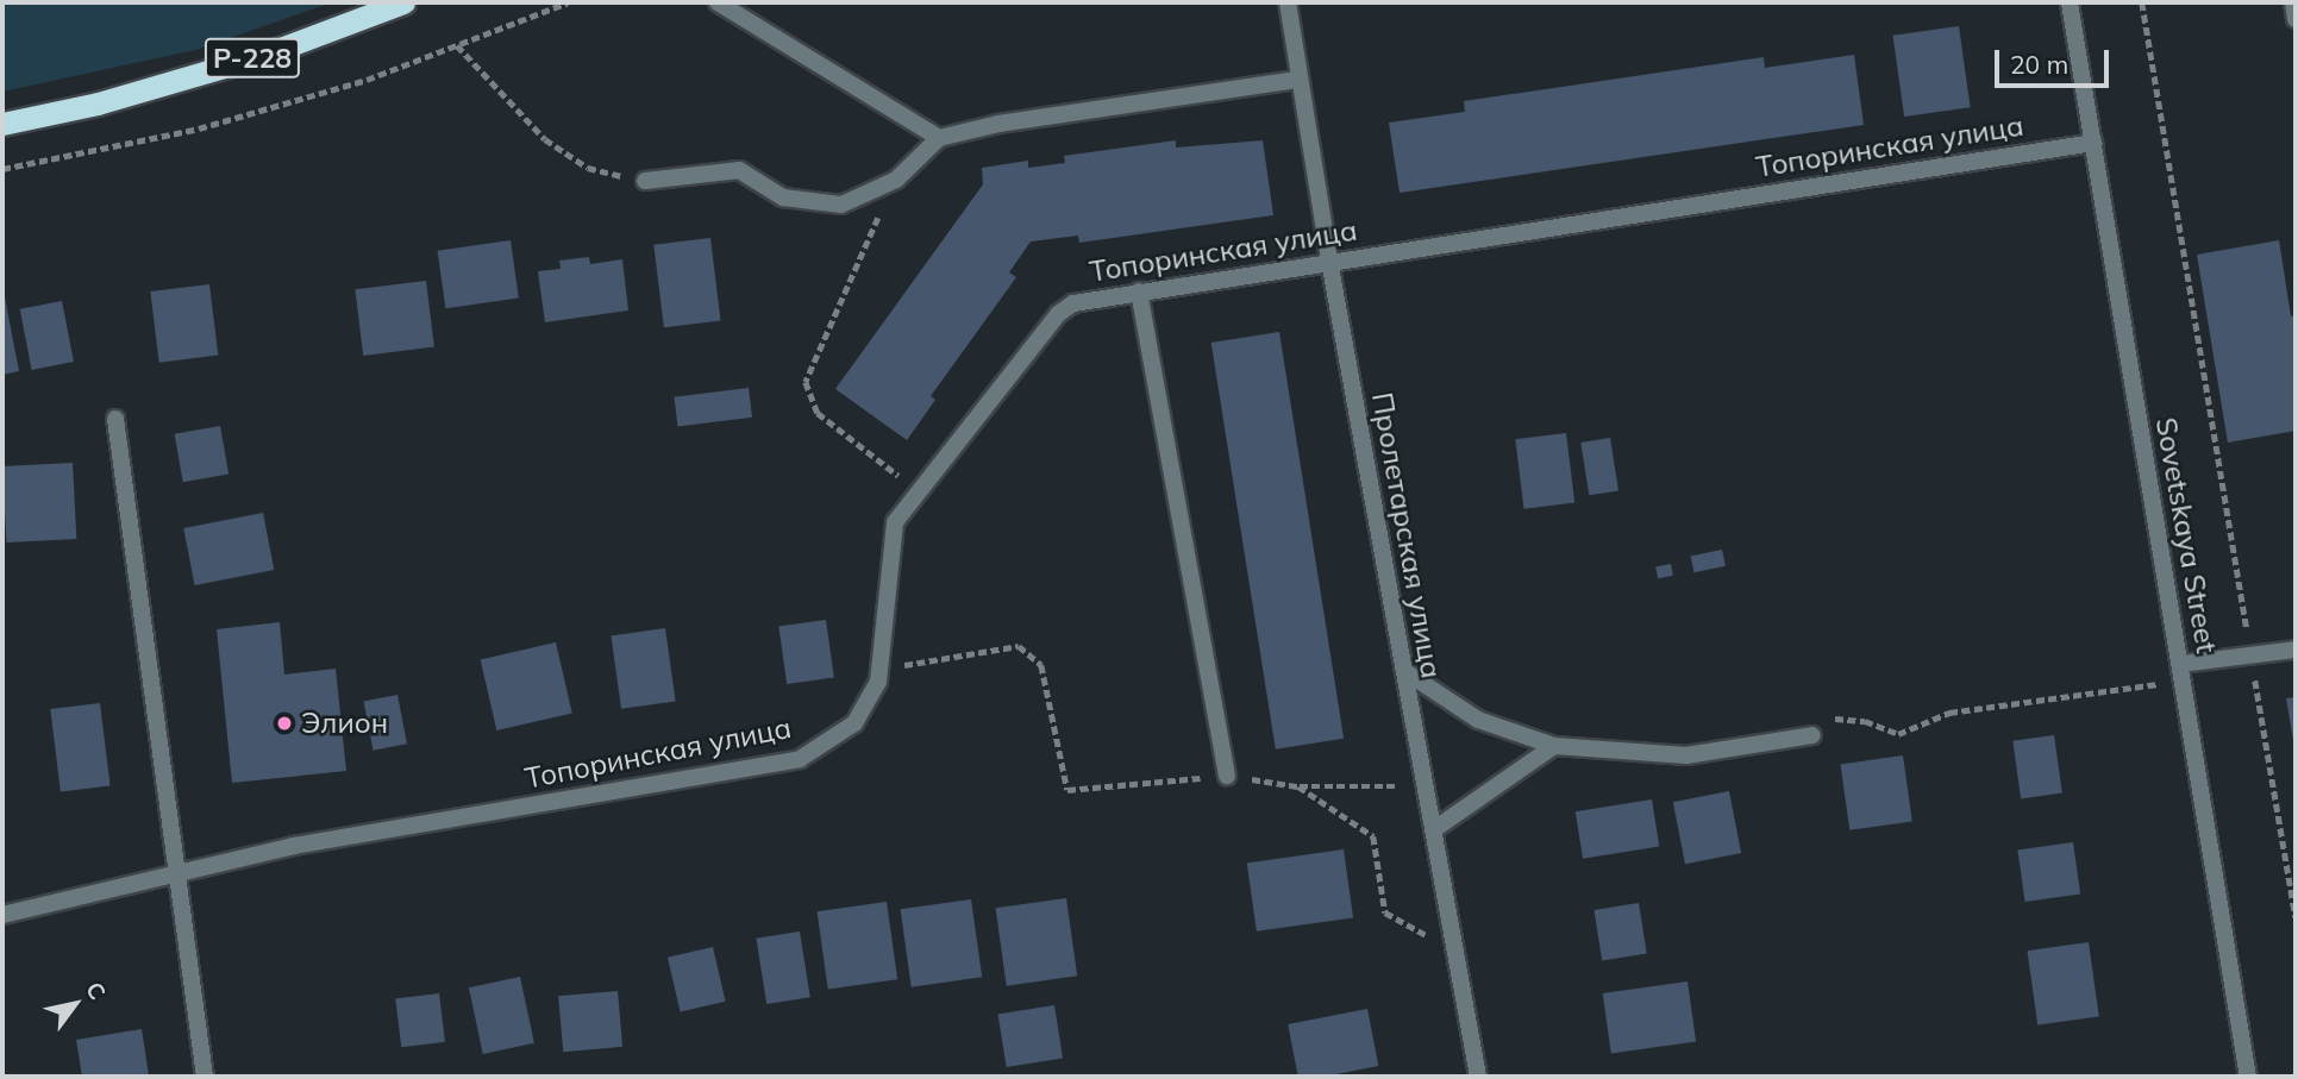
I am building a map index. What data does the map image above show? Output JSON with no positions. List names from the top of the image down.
{
  "streets": {
    "highway": ["Р-228"],
    "street": ["Топоринская улица", "Пролетарская улица", "Sovetskaya Street"]
  },
  "crossings": [
    ["Топоринская улица", "Пролетарская улица"],
    ["Топоринская улица", "Sovetskaya Street"]
  ],
  "places": ["Элион"],
  "scale_bar": "20 m",
  "north": "top right"
}
